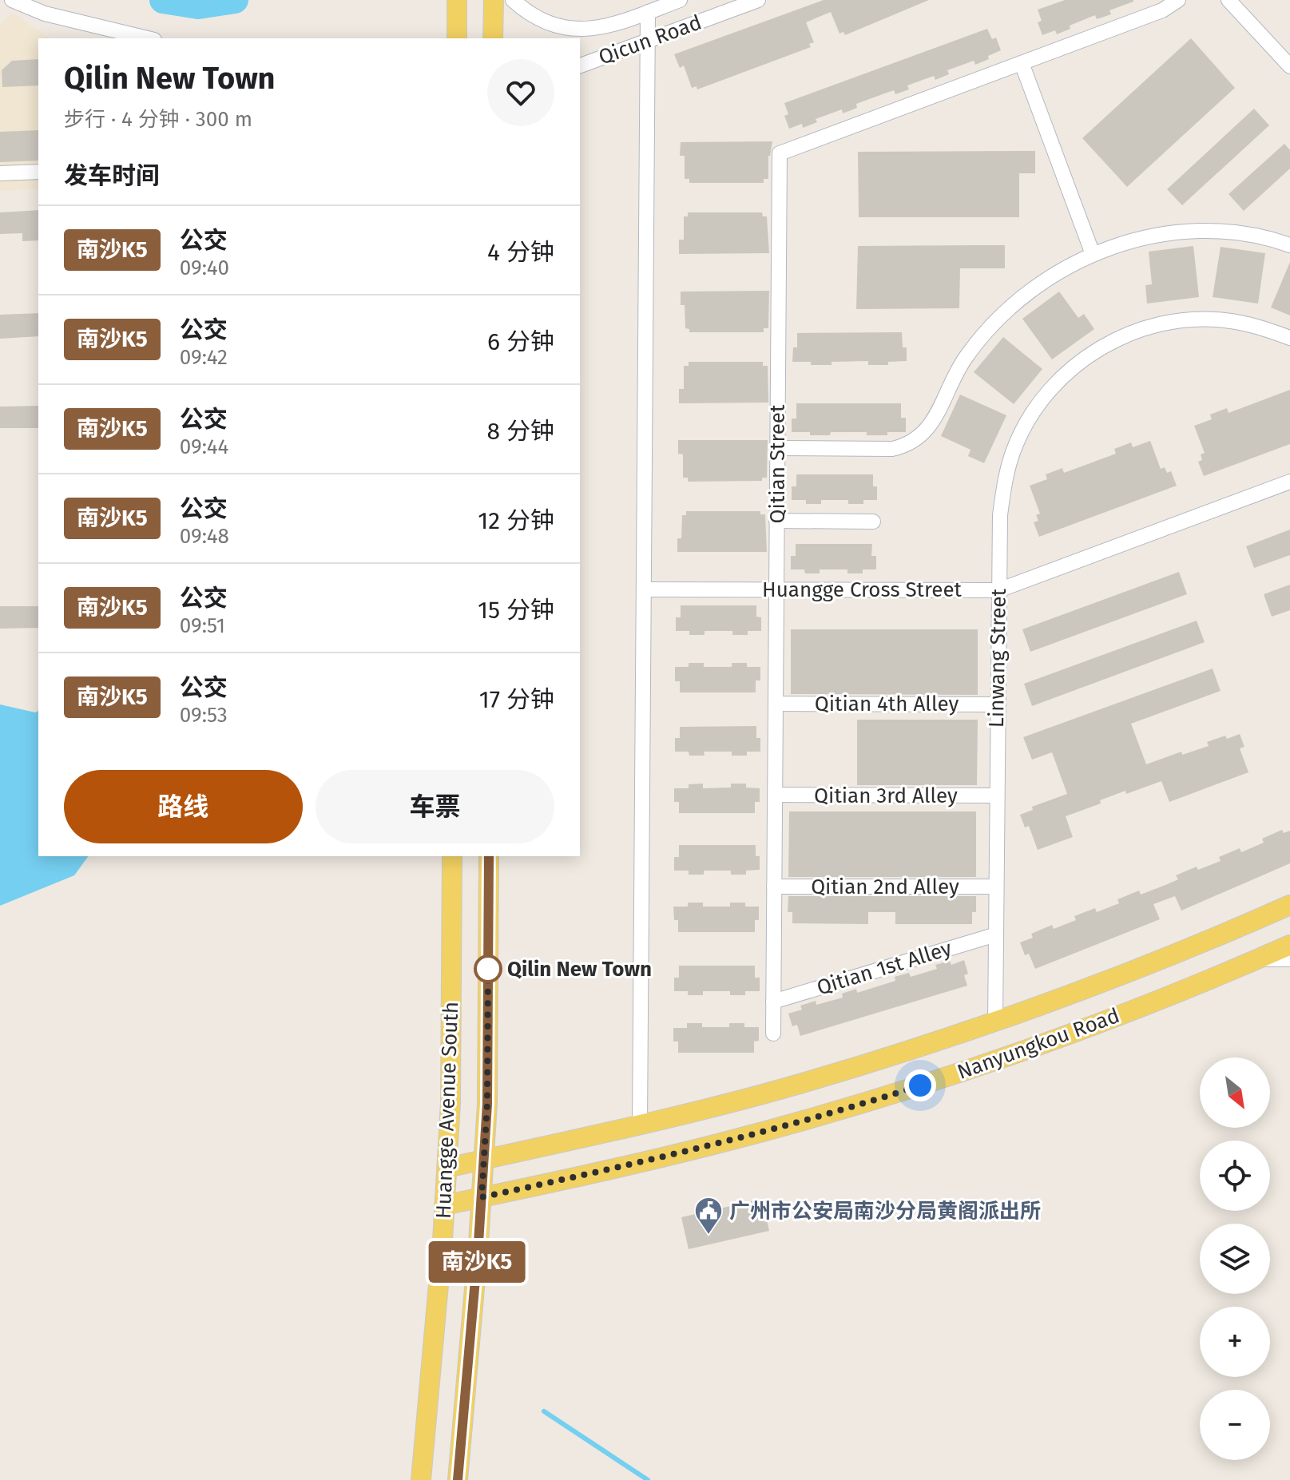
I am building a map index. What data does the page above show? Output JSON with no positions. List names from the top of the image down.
{
  "streets": {
    "main road": ["Nanyungkou Road", "Huangge Avenue South"],
    "street": [
      "Qicun Road",
      "Qitian Street",
      "Huangge Cross Street",
      "Linwang Street",
      "Qitian 4th Alley",
      "Qitian 3rd Alley",
      "Qitian 2nd Alley",
      "Qitian 1st Alley"
    ]
  },
  "crossings": [
    ["Qitian Street", "Huangge Cross Street"],
    ["Qitian Street", "Qitian 4th Alley"],
    ["Qitian Street", "Qitian 3rd Alley"],
    ["Qitian Street", "Qitian 2nd Alley"],
    ["Qitian Street", "Qitian 1st Alley"],
    ["Huangge Cross Street", "Linwang Street"],
    ["Linwang Street", "Qitian 4th Alley"],
    ["Linwang Street", "Qitian 3rd Alley"],
    ["Linwang Street", "Qitian 2nd Alley"],
    ["Linwang Street", "Qitian 1st Alley"],
    ["Linwang Street", "Nanyungkou Road"],
    ["Nanyungkou Road", "Huangge Avenue South"]
  ],
  "places": {
    "other": ["Qilin New Town"],
    "public building": ["广州市公安局南沙分局黄阁派出所"]
  },
  "lines": ["bus line 南沙K5"],
  "north": "bottom right",
  "page": {
    "on_map": "南沙K5",
    "heading": [
      ["Qilin New Town", "步行 · 4 分钟 · 300 m"],
      "发车时间"
    ],
    "list": [
      {
        "mark": "南沙K5",
        "name": "公交",
        "note": "09:40",
        "value": "4 分钟"
      },
      {
        "mark": "南沙K5",
        "name": "公交",
        "note": "09:42",
        "value": "6 分钟"
      },
      {
        "mark": "南沙K5",
        "name": "公交",
        "note": "09:44",
        "value": "8 分钟"
      },
      {
        "mark": "南沙K5",
        "name": "公交",
        "note": "09:48",
        "value": "12 分钟"
      },
      {
        "mark": "南沙K5",
        "name": "公交",
        "note": "09:51",
        "value": "15 分钟"
      },
      {
        "mark": "南沙K5",
        "name": "公交",
        "note": "09:53",
        "value": "17 分钟"
      }
    ],
    "buttons": ["路线", "车票"],
    "map_buttons": ["+", "−"]
  }
}
